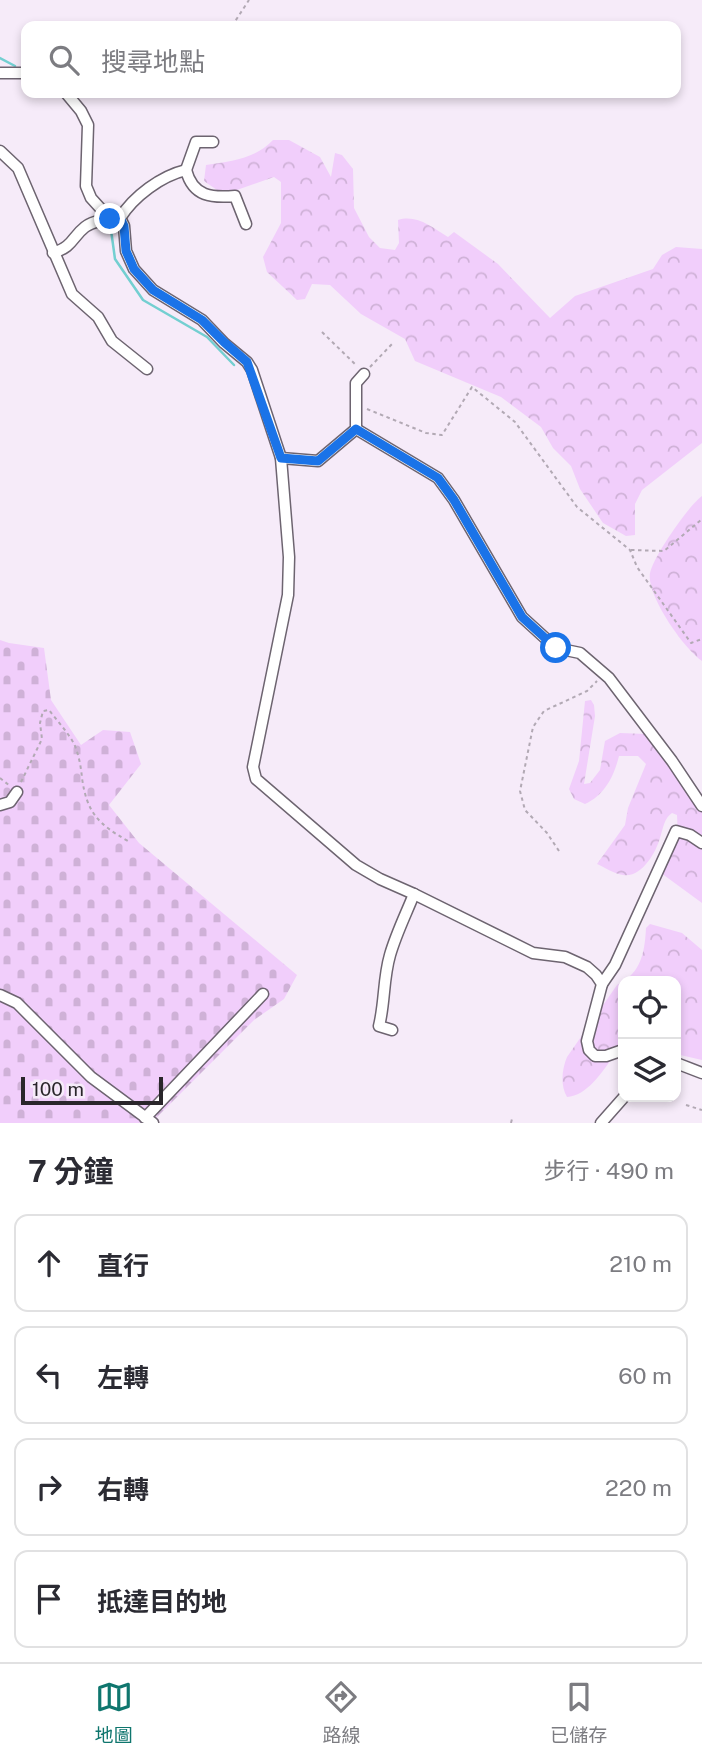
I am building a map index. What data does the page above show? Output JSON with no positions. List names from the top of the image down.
{
  "scale_bar": "100 m",
  "page": {
    "search": "搜尋地點",
    "scale": "100 m",
    "heading": ["7 分鐘", "步行 · 490 m"],
    "list": [
      ["直行", "210 m"],
      ["左轉", "60 m"],
      ["右轉", "220 m"],
      "抵達目的地"
    ],
    "nav": ["地圖", "路線", "已儲存"]
  }
}
